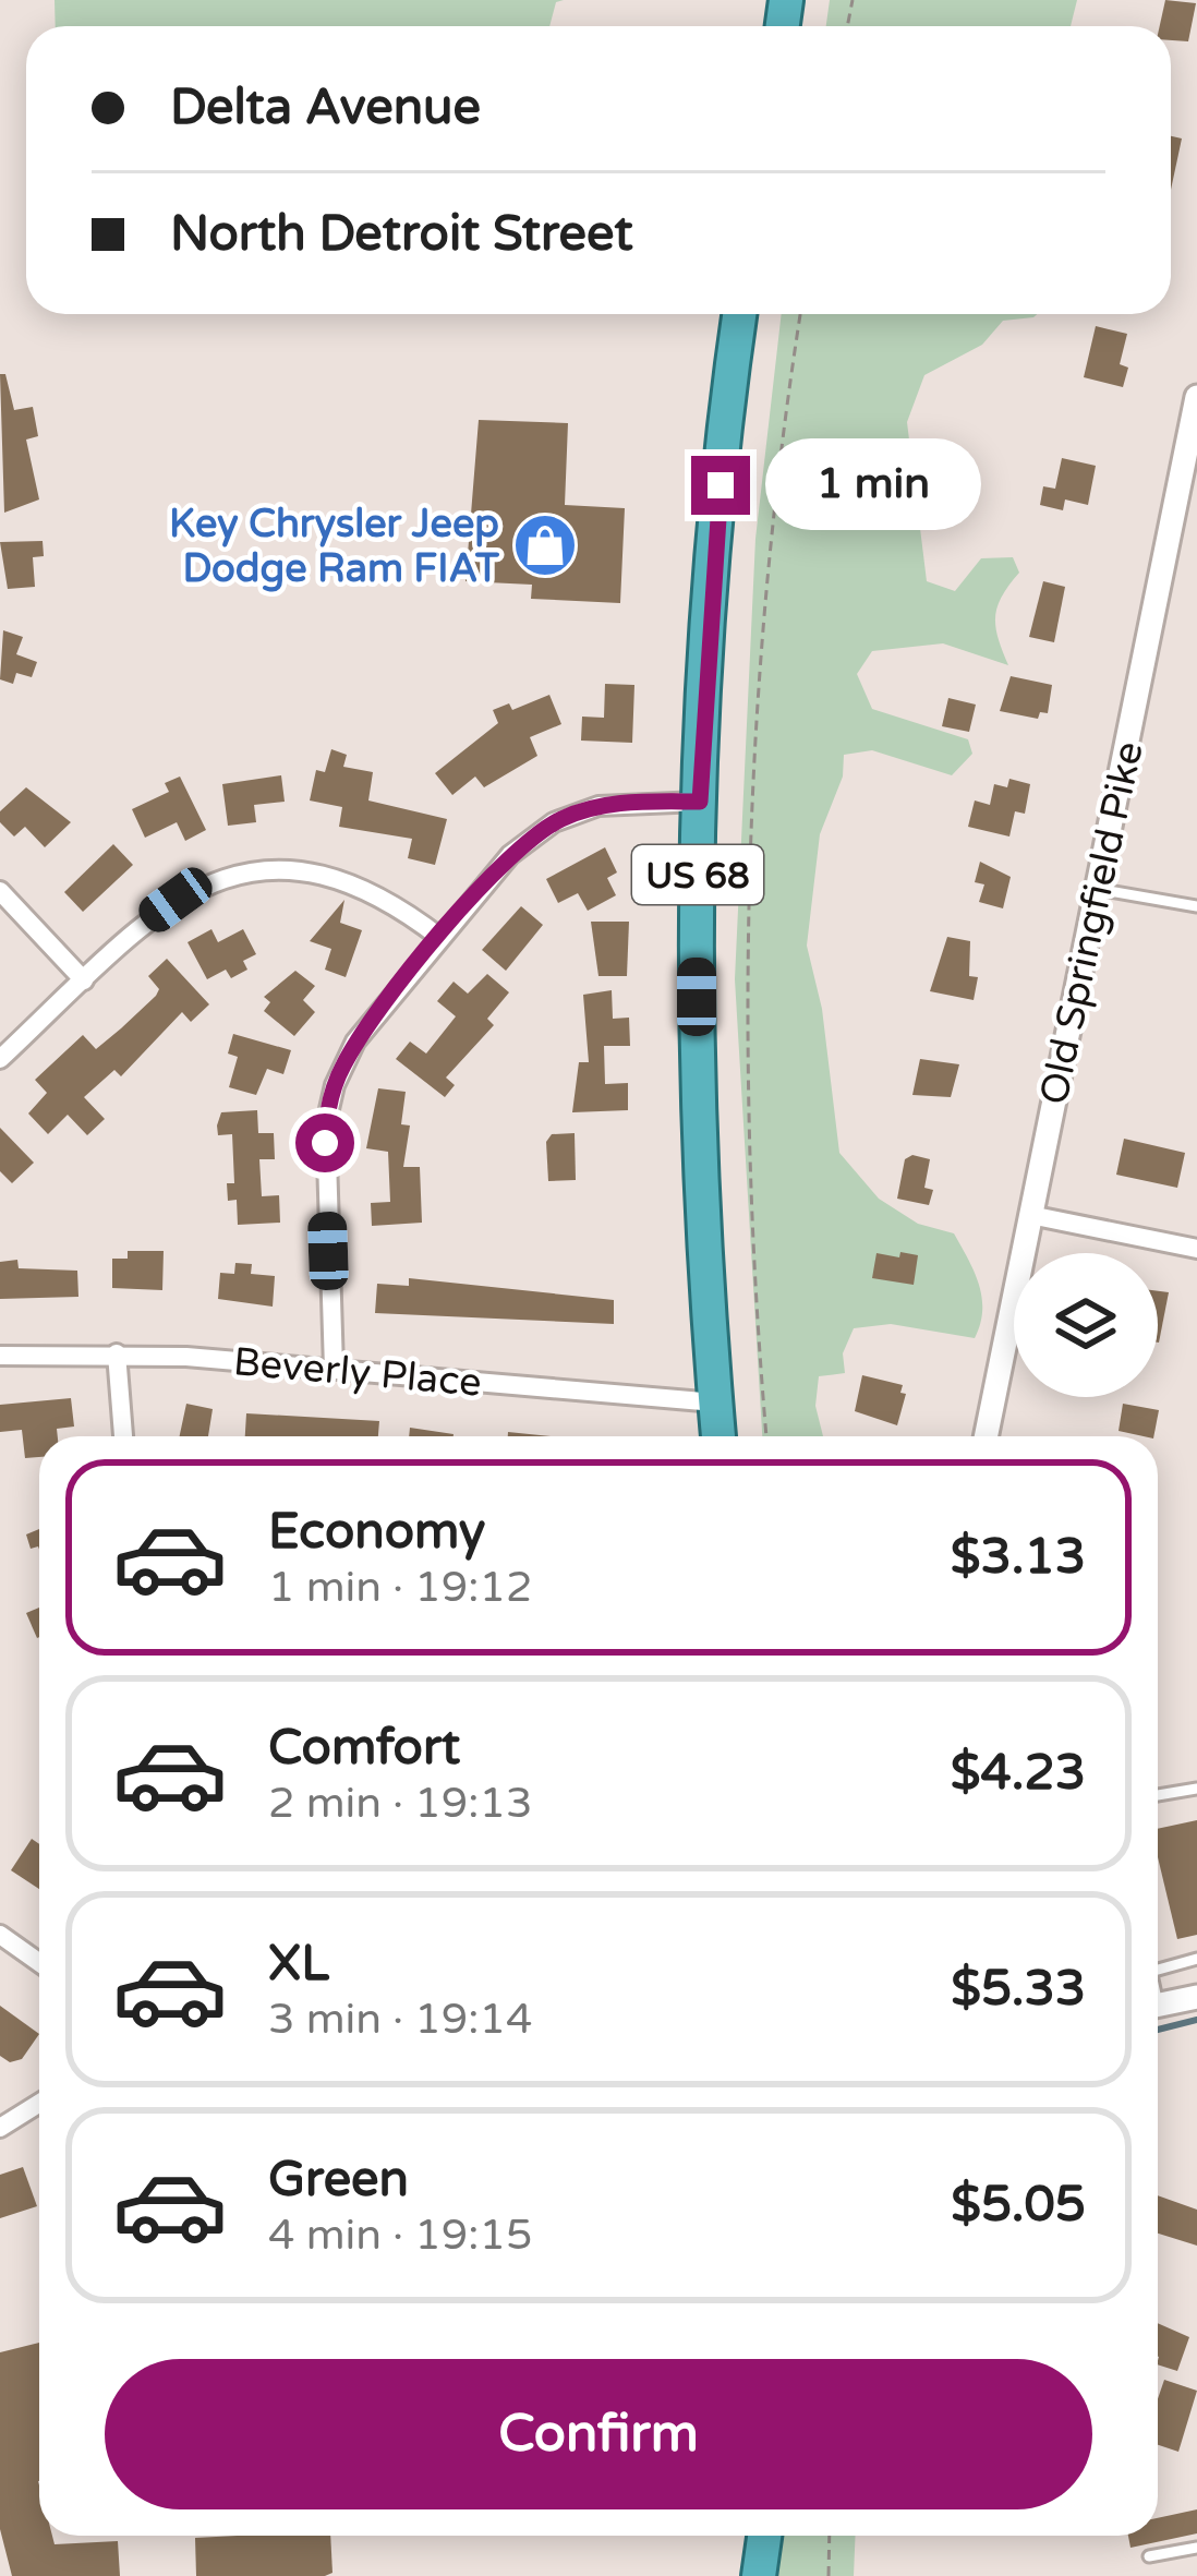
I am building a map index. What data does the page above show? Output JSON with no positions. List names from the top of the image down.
{
  "streets": {
    "highway": ["US 68"],
    "street": ["Old Springfield Pike", "Beverly Place"]
  },
  "crossings": [
    ["US 68", "Beverly Place"]
  ],
  "places": {
    "shop": ["Key Chrysler Jeep Dodge Ram FIAT"]
  },
  "page": {
    "banner": ["Delta Avenue", "North Detroit Street"],
    "bubble": "1 min",
    "list": [
      {
        "name": "Economy",
        "note": "1 min · 19:12",
        "value": "$3.13"
      },
      {
        "name": "Comfort",
        "note": "2 min · 19:13",
        "value": "$4.23"
      },
      {
        "name": "XL",
        "note": "3 min · 19:14",
        "value": "$5.33"
      },
      {
        "name": "Green",
        "note": "4 min · 19:15",
        "value": "$5.05"
      }
    ],
    "buttons": "Confirm"
  }
}
